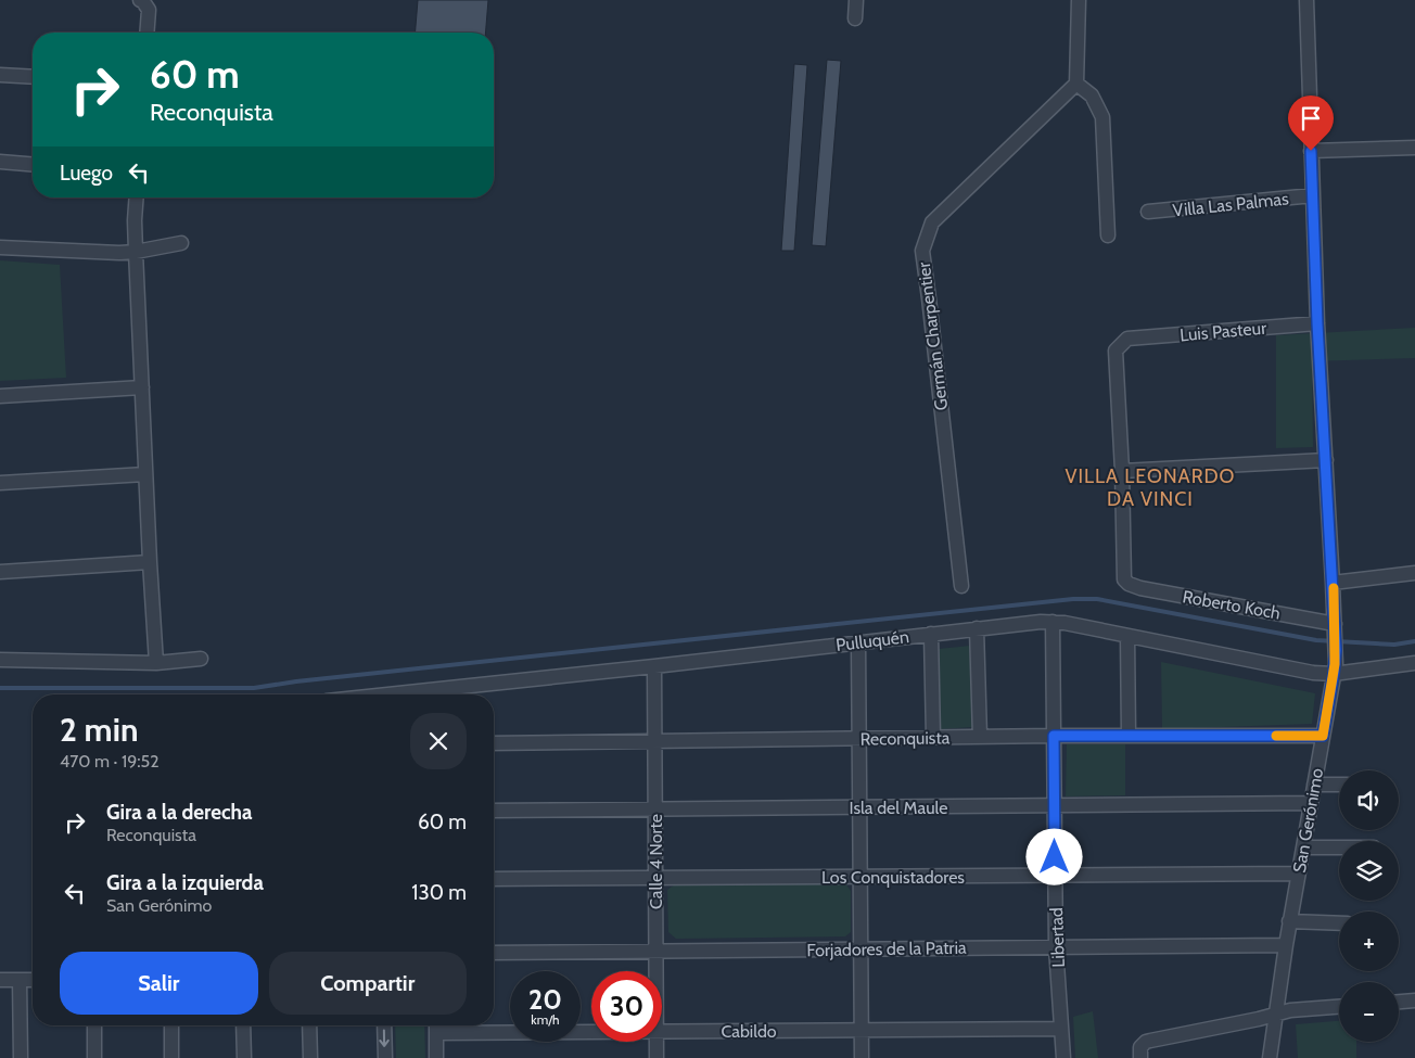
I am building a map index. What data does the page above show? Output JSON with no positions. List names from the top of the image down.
{
  "streets": {
    "street": [
      "Villa Las Palmas",
      "Luis Pasteur",
      "Germán Charpentier",
      "Roberto Koch",
      "Pulluquén",
      "Reconquista",
      "Isla del Maule",
      "San Gerónimo",
      "Calle 4 Norte",
      "Los Conquistadores",
      "Libertad",
      "Forjadores de la Patria",
      "Cabildo"
    ]
  },
  "crossings": [
    ["Villa Las Palmas", "San Gerónimo"],
    ["Luis Pasteur", "Roberto Koch"],
    ["Luis Pasteur", "San Gerónimo"],
    ["Roberto Koch", "San Gerónimo"],
    ["Pulluquén", "San Gerónimo"],
    ["Pulluquén", "Calle 4 Norte"],
    ["Pulluquén", "Libertad"],
    ["Reconquista", "San Gerónimo"],
    ["Reconquista", "Calle 4 Norte"],
    ["Reconquista", "Libertad"],
    ["Isla del Maule", "San Gerónimo"],
    ["Isla del Maule", "Calle 4 Norte"],
    ["Isla del Maule", "Libertad"],
    ["San Gerónimo", "Los Conquistadores"],
    ["San Gerónimo", "Forjadores de la Patria"],
    ["Calle 4 Norte", "Los Conquistadores"],
    ["Calle 4 Norte", "Forjadores de la Patria"],
    ["Los Conquistadores", "Libertad"],
    ["Libertad", "Forjadores de la Patria"],
    ["Libertad", "Cabildo"]
  ],
  "districts": ["VILLA LEONARDO DA VINCI"],
  "page": {
    "turn": ["60 m", "Reconquista"],
    "then": "Luego",
    "heading": ["2 min", "470 m · 19:52"],
    "map_buttons": ["+", "−"],
    "list": [
      {
        "name": "Gira a la derecha",
        "note": "Reconquista",
        "value": "60 m"
      },
      {
        "name": "Gira a la izquierda",
        "note": "San Gerónimo",
        "value": "130 m"
      }
    ],
    "buttons": ["Salir", "Compartir"],
    "speed": "20 km/h",
    "limit": "30"
  }
}
